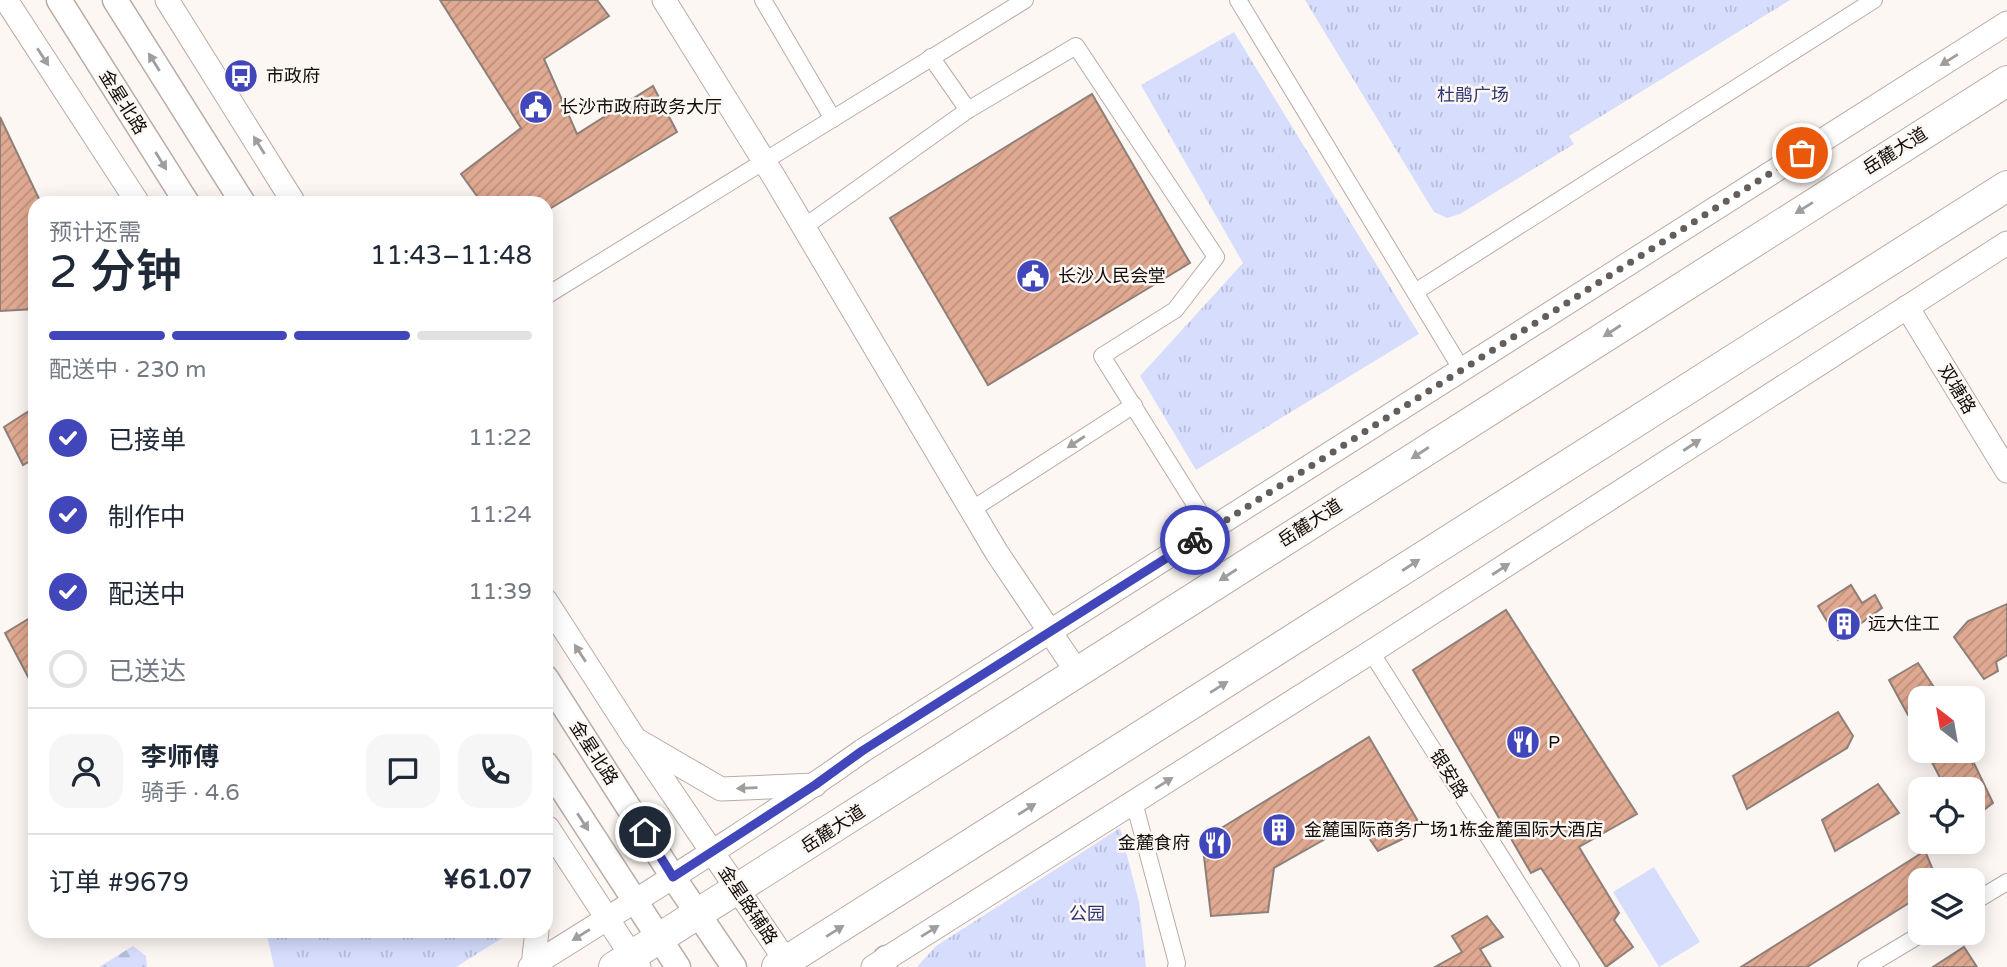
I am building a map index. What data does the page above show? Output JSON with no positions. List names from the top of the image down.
{
  "streets": {
    "highway": ["岳麓大道"],
    "main road": ["金星北路"],
    "street": ["双塘路", "银安路", "金星路辅路"]
  },
  "crossings": [
    ["金星北路", "岳麓大道"],
    ["岳麓大道", "金星路辅路"]
  ],
  "one_way": ["金星路辅路"],
  "parks": ["杜鹃广场", "公园"],
  "places": {
    "bus stop": ["市政府"],
    "public building": ["长沙市政府政务大厅", "长沙人民会堂"],
    "building": ["远大住工", "金麓国际商务广场1栋金麓国际大酒店"],
    "restaurant": ["P", "金麓食府"]
  },
  "north": "top left",
  "page": {
    "heading": ["2 分钟", "预计还需", "11:43–11:48"],
    "panel": [
      "李师傅",
      "骑手 · 4.6",
      "订单 #9679",
      "¥61.07"
    ],
    "bar": "配送中 · 230 m",
    "list": [
      ["已接单", "11:22"],
      ["制作中", "11:24"],
      ["配送中", "11:39"],
      "已送达"
    ]
  }
}
